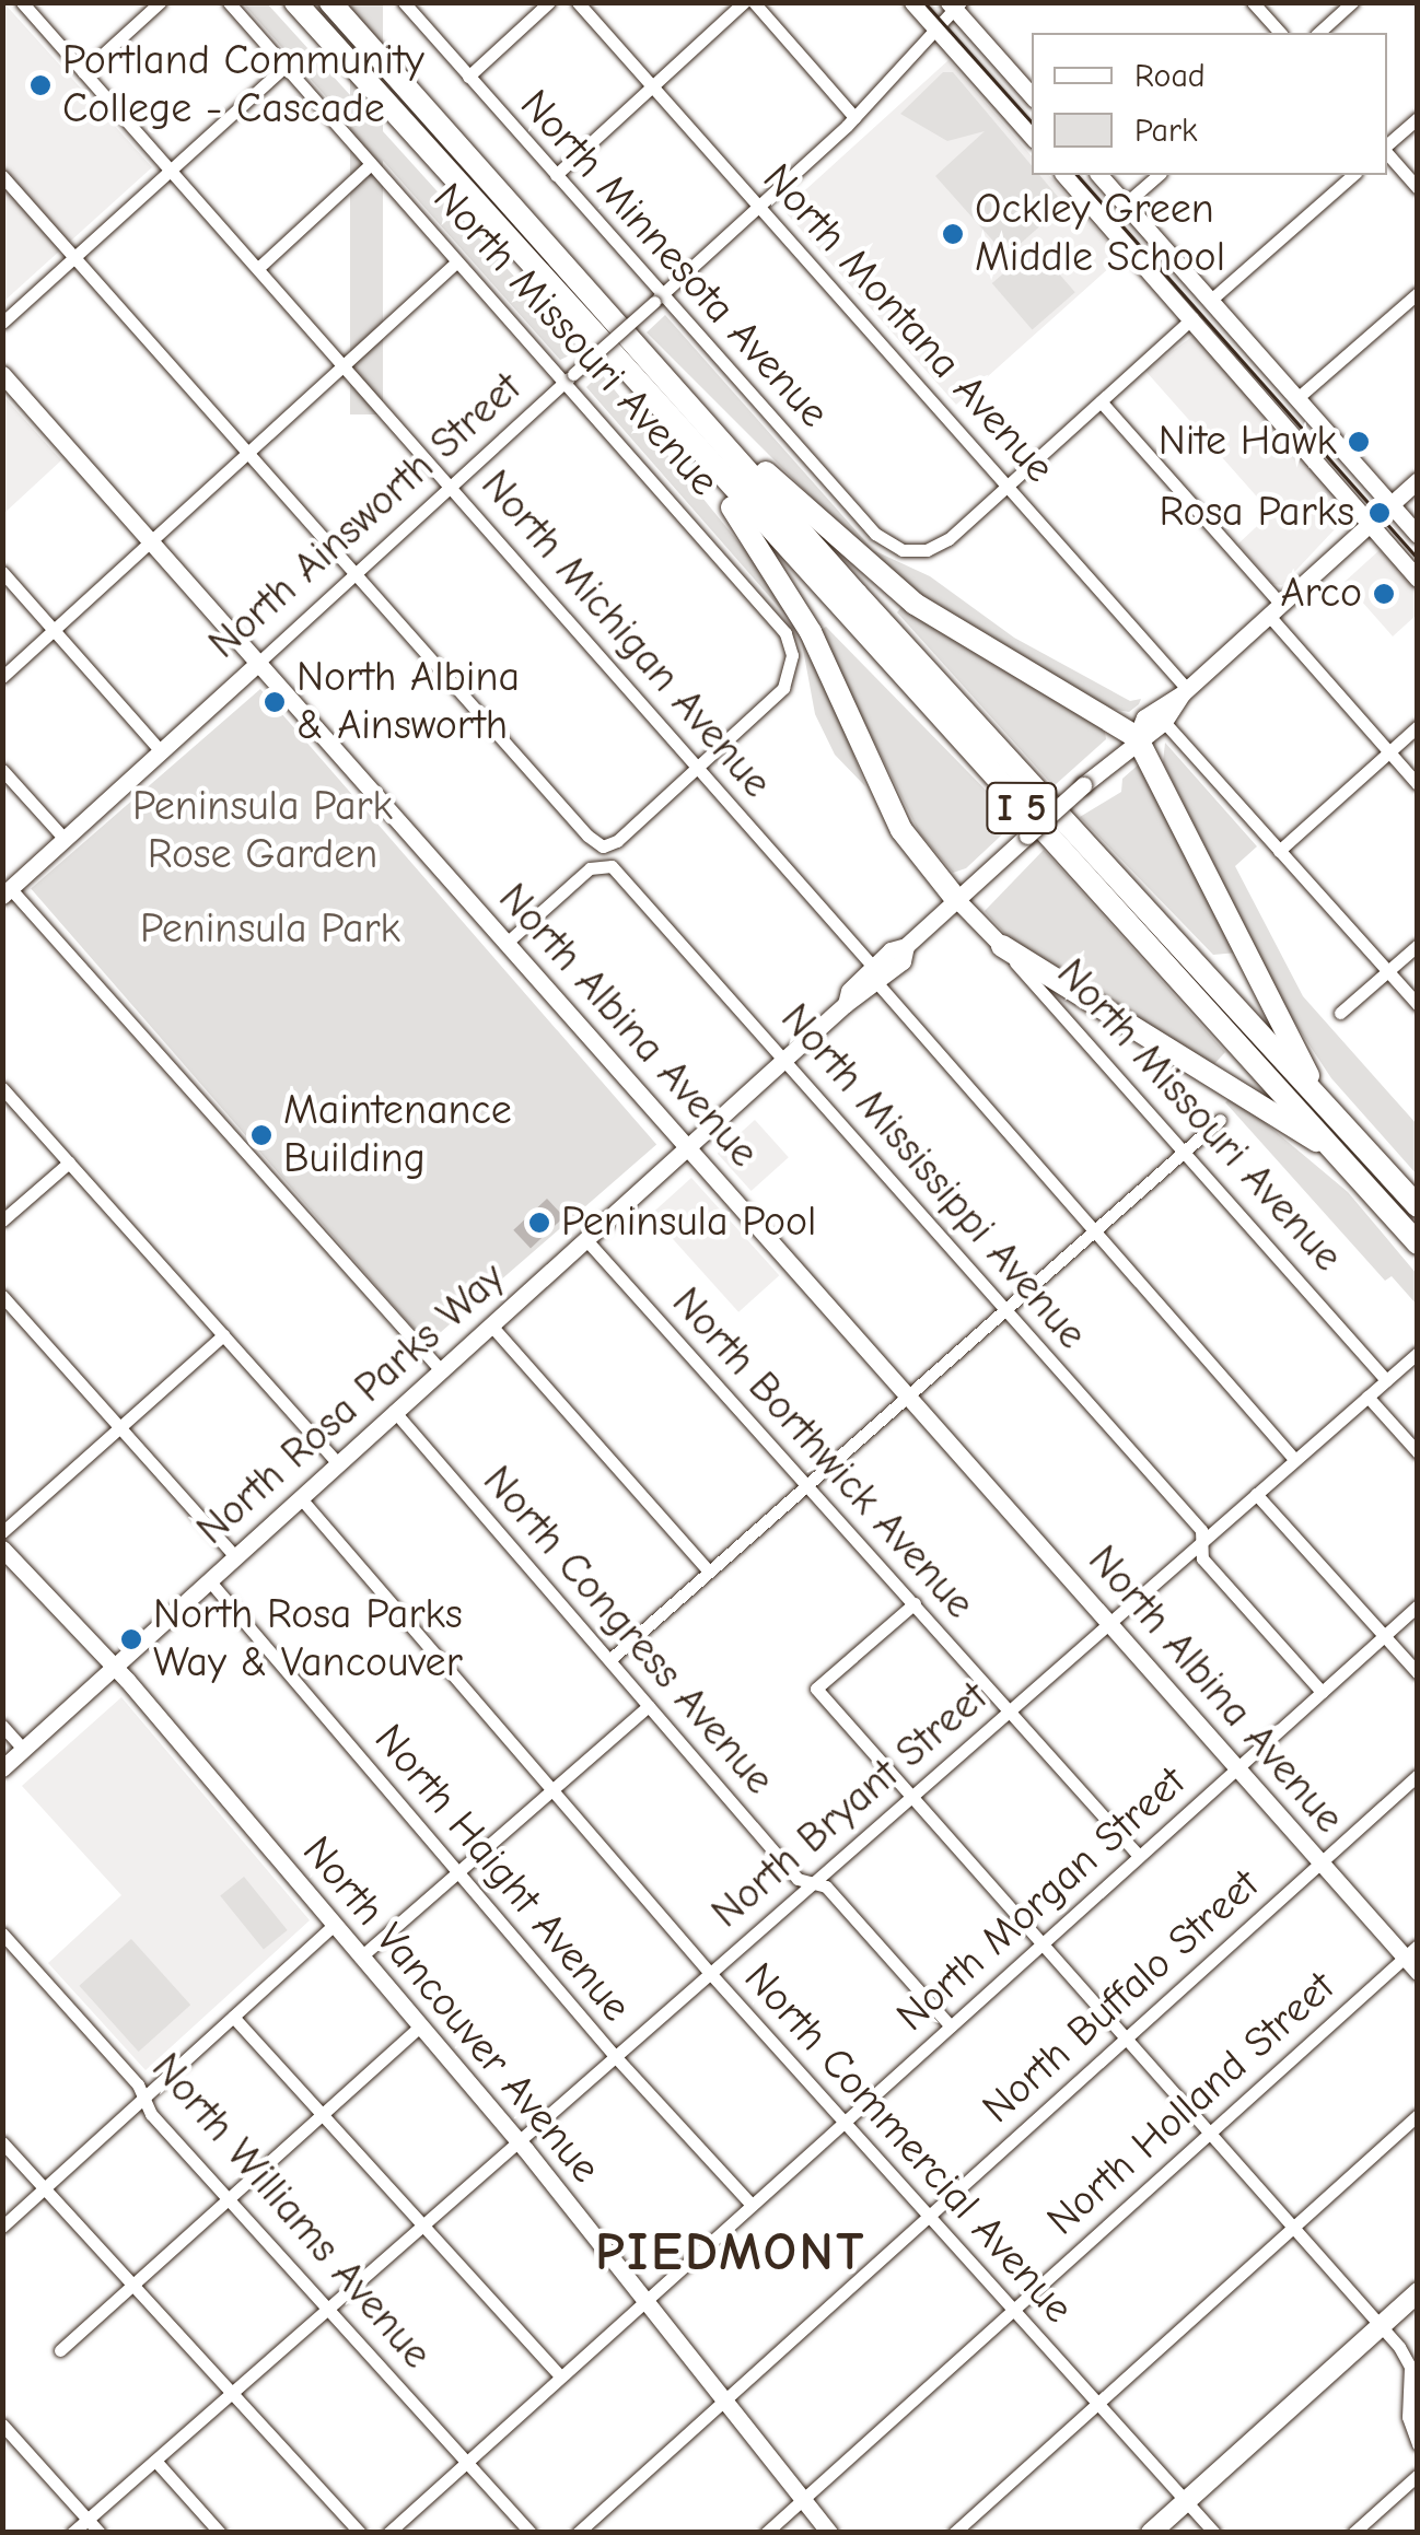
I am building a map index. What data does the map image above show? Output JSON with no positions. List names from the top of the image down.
{
  "streets": {
    "highway": ["I 5"],
    "street": [
      "North Minnesota Avenue",
      "North Montana Avenue",
      "North Missouri Avenue",
      "North Ainsworth Street",
      "North Michigan Avenue",
      "North Albina Avenue",
      "North Mississippi Avenue",
      "North Rosa Parks Way",
      "North Borthwick Avenue",
      "North Congress Avenue",
      "North Bryant Street",
      "North Haight Avenue",
      "North Morgan Street",
      "North Buffalo Street",
      "North Vancouver Avenue",
      "North Holland Street",
      "North Commercial Avenue",
      "North Williams Avenue"
    ]
  },
  "crossings": [
    ["North Minnesota Avenue", "North Montana Avenue"],
    ["North Minnesota Avenue", "North Ainsworth Street"],
    ["North Montana Avenue", "North Ainsworth Street"],
    ["North Montana Avenue", "North Rosa Parks Way"],
    ["North Missouri Avenue", "North Ainsworth Street"],
    ["North Missouri Avenue", "North Michigan Avenue"],
    ["North Missouri Avenue", "North Rosa Parks Way"],
    ["North Missouri Avenue", "North Bryant Street"],
    ["North Ainsworth Street", "North Michigan Avenue"],
    ["North Ainsworth Street", "North Albina Avenue"],
    ["North Michigan Avenue", "North Rosa Parks Way"],
    ["North Michigan Avenue", "North Bryant Street"],
    ["North Albina Avenue", "North Mississippi Avenue"],
    ["North Albina Avenue", "North Rosa Parks Way"],
    ["North Albina Avenue", "North Bryant Street"],
    ["North Albina Avenue", "North Morgan Street"],
    ["North Albina Avenue", "North Buffalo Street"],
    ["North Albina Avenue", "North Holland Street"],
    ["North Mississippi Avenue", "North Rosa Parks Way"],
    ["North Mississippi Avenue", "North Bryant Street"],
    ["North Mississippi Avenue", "North Morgan Street"],
    ["North Rosa Parks Way", "North Borthwick Avenue"],
    ["North Rosa Parks Way", "North Congress Avenue"],
    ["North Rosa Parks Way", "North Haight Avenue"],
    ["North Rosa Parks Way", "North Vancouver Avenue"],
    ["North Rosa Parks Way", "North Commercial Avenue"],
    ["North Borthwick Avenue", "North Bryant Street"],
    ["North Borthwick Avenue", "North Morgan Street"],
    ["North Congress Avenue", "North Bryant Street"],
    ["North Congress Avenue", "North Morgan Street"],
    ["North Bryant Street", "North Haight Avenue"],
    ["North Bryant Street", "North Vancouver Avenue"],
    ["North Bryant Street", "North Commercial Avenue"],
    ["North Bryant Street", "North Williams Avenue"],
    ["North Haight Avenue", "North Morgan Street"],
    ["North Morgan Street", "North Vancouver Avenue"],
    ["North Morgan Street", "North Commercial Avenue"],
    ["North Morgan Street", "North Williams Avenue"],
    ["North Buffalo Street", "North Vancouver Avenue"],
    ["North Buffalo Street", "North Commercial Avenue"],
    ["North Vancouver Avenue", "North Holland Street"],
    ["North Holland Street", "North Commercial Avenue"]
  ],
  "districts": ["PIEDMONT"],
  "parks": ["Peninsula Park Rose Garden", "Peninsula Park"],
  "places": [
    "Portland Community College - Cascade",
    "Ockley Green Middle School",
    "Nite Hawk",
    "Rosa Parks",
    "Arco",
    "North Albina & Ainsworth",
    "Maintenance Building",
    "Peninsula Pool",
    "North Rosa Parks Way & Vancouver"
  ],
  "legend": ["Road", "Park"]
}
